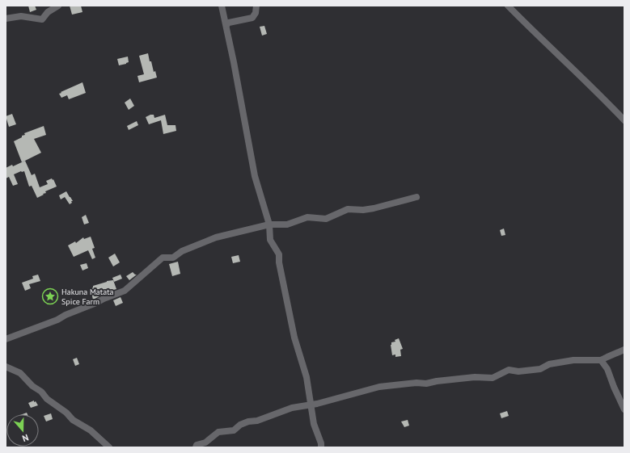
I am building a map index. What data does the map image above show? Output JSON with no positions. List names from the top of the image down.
{
  "places": {
    "place": ["Hakuna Matata Spice Farm"]
  },
  "north": "bottom"
}
